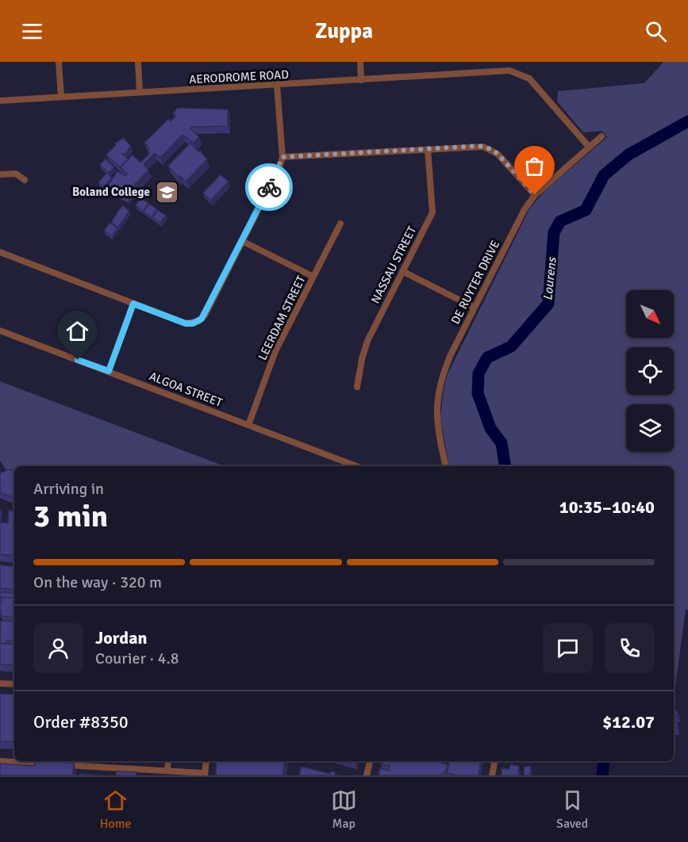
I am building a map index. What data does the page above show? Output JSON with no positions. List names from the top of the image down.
{
  "streets": {
    "street": [
      "AERODROME ROAD",
      "NASSAU STREET",
      "DE RUYTER DRIVE",
      "LEERDAM STREET",
      "ALGOA STREET"
    ]
  },
  "crossings": [
    ["AERODROME ROAD", "DE RUYTER DRIVE"],
    ["LEERDAM STREET", "ALGOA STREET"]
  ],
  "water": ["Lourens"],
  "places": {
    "school or university": ["Boland College"]
  },
  "north": "bottom right",
  "page": {
    "header": "Zuppa",
    "heading": ["3 min", "Arriving in", "10:35–10:40"],
    "panel": [
      "Jordan",
      "Courier · 4.8",
      "Order #8350",
      "$12.07"
    ],
    "bar": "On the way · 320 m",
    "tabs": ["Home", "Map", "Saved"]
  }
}
